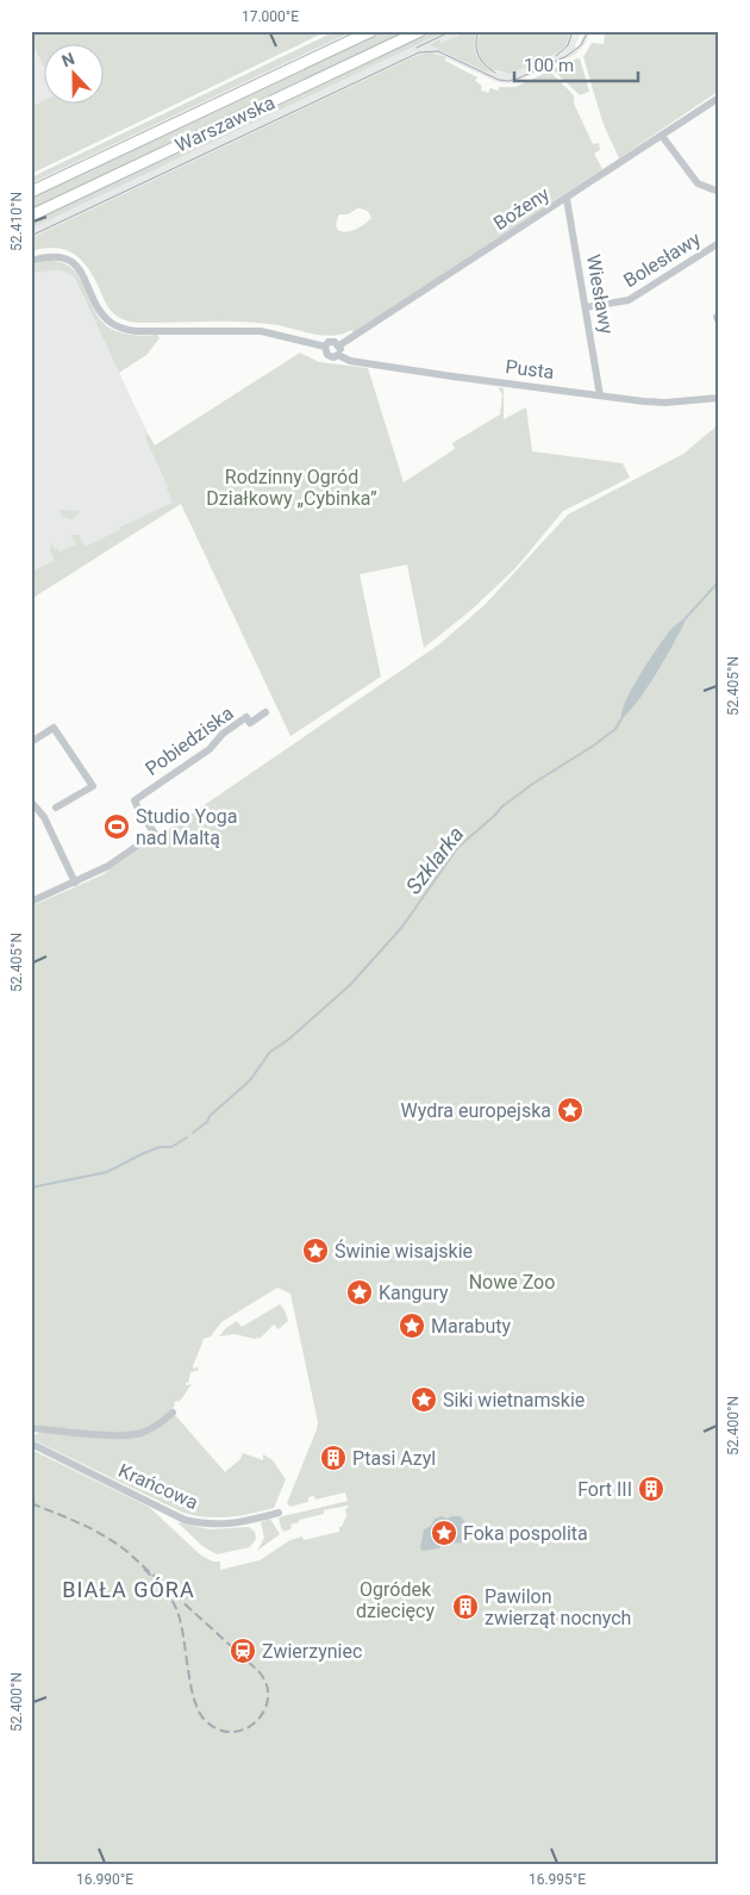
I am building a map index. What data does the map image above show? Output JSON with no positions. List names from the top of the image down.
{
  "streets": {
    "main road": ["Warszawska"],
    "street": [
      "Bożeny",
      "Bolesławy",
      "Wiesławy",
      "Pusta",
      "Pobiedziska",
      "Krańcowa"
    ]
  },
  "crossings": [
    ["Bożeny", "Wiesławy"],
    ["Bożeny", "Pusta"],
    ["Bolesławy", "Wiesławy"],
    ["Wiesławy", "Pusta"]
  ],
  "districts": ["BIAŁA GÓRA"],
  "water": ["Szklarka"],
  "parks": ["Rodzinny Ogród Działkowy „Cybinka”", "Nowe Zoo", "Ogródek dziecięcy"],
  "places": {
    "sports": ["Studio Yoga nad Maltą"],
    "place": [
      "Wydra europejska",
      "Świnie wisajskie",
      "Kangury",
      "Marabuty",
      "Siki wietnamskie",
      "Foka pospolita"
    ],
    "building": ["Ptasi Azyl", "Fort III", "Pawilon zwierząt nocnych"],
    "station": ["Zwierzyniec"]
  },
  "scale_bar": "100 m",
  "north": "top",
  "coordinates": [
    "17.000°E",
    "52.410°N",
    "52.405°N",
    "52.400°N",
    "16.990°E",
    "16.995°E"
  ]
}
